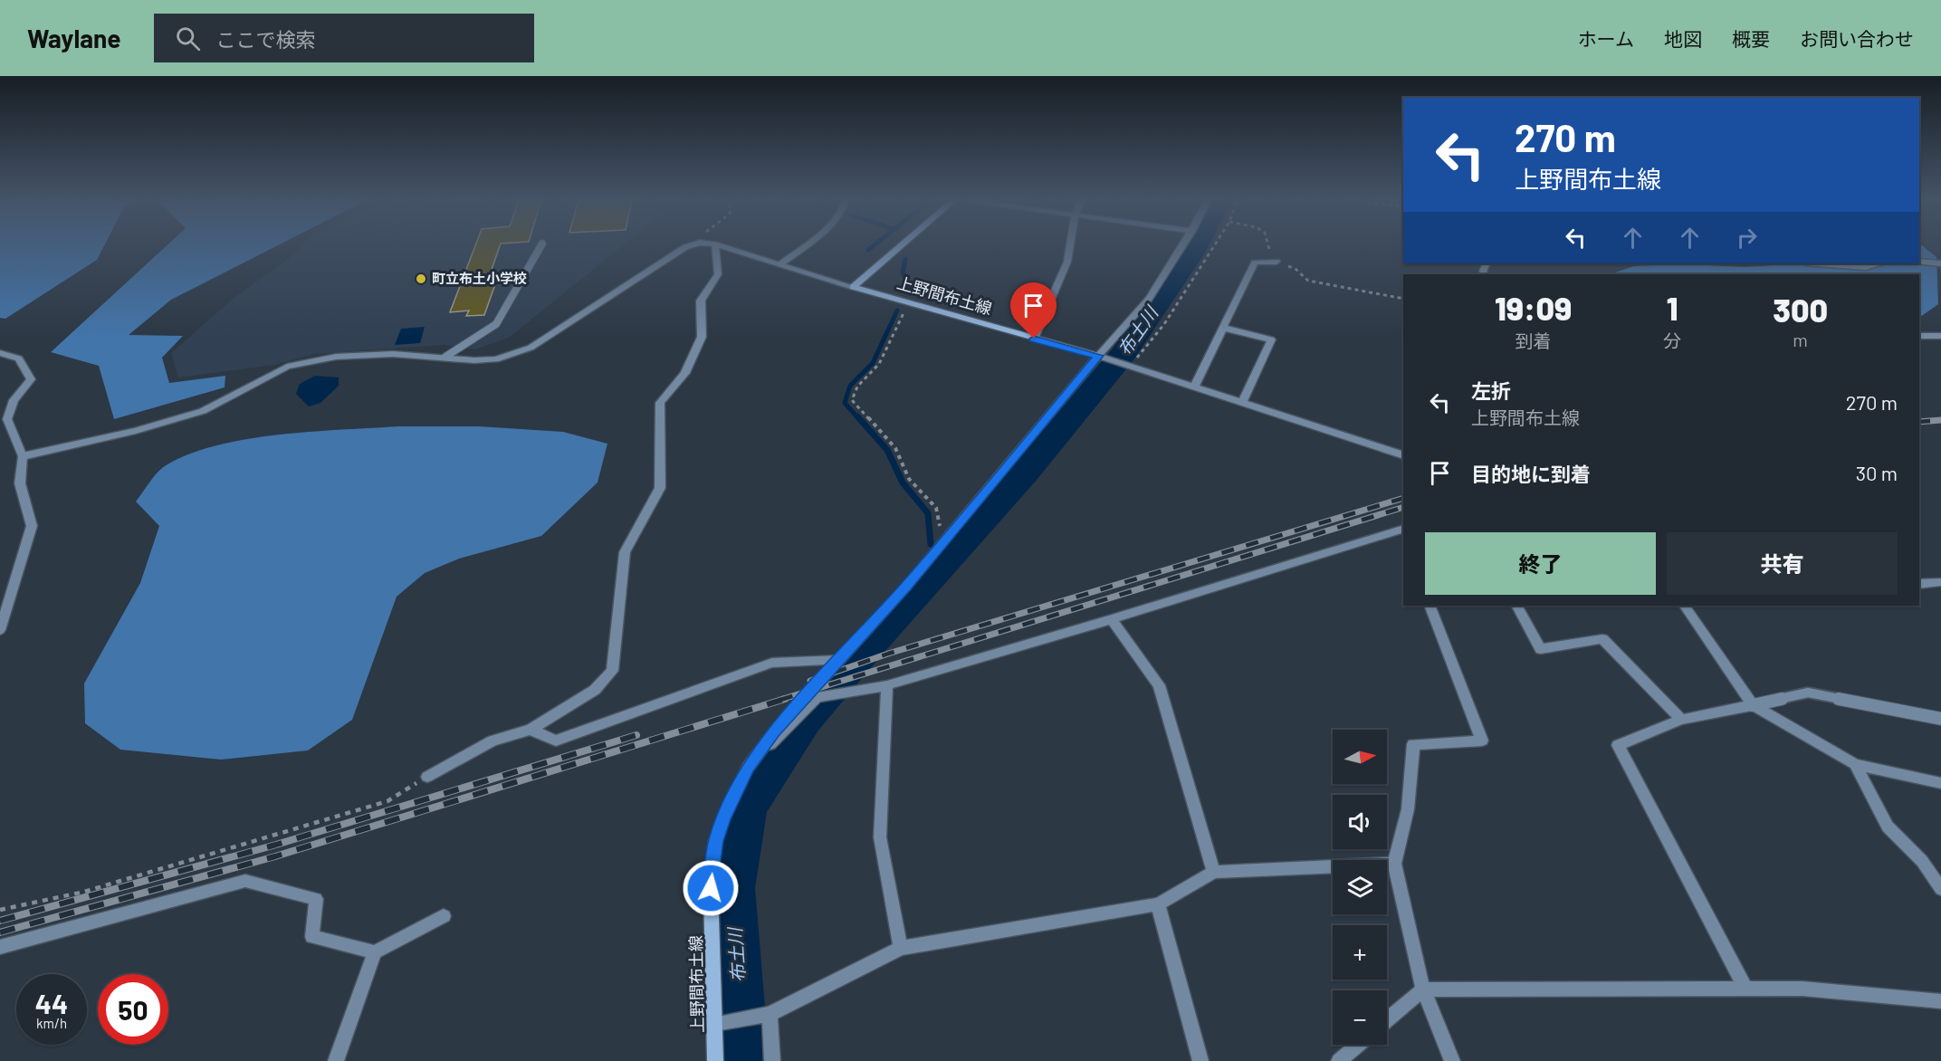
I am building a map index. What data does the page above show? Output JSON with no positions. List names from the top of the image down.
{
  "streets": {
    "main road": ["上野間布土線"]
  },
  "water": ["布土川"],
  "places": ["町立布土小学校"],
  "north": "right",
  "page": {
    "header": "Waylane",
    "search": "ここで検索",
    "nav": [
      "ホーム",
      "地図",
      "概要",
      "お問い合わせ"
    ],
    "turn": ["270 m", "上野間布土線"],
    "eta": [
      "19:09",
      "到着",
      "1",
      "分",
      "300",
      "m"
    ],
    "list": [
      {
        "name": "左折",
        "note": "上野間布土線",
        "value": "270 m"
      },
      {
        "name": "目的地に到着",
        "value": "30 m"
      }
    ],
    "buttons": ["終了", "共有"],
    "map_buttons": ["+", "−"],
    "speed": "44 km/h",
    "limit": "50"
  }
}
